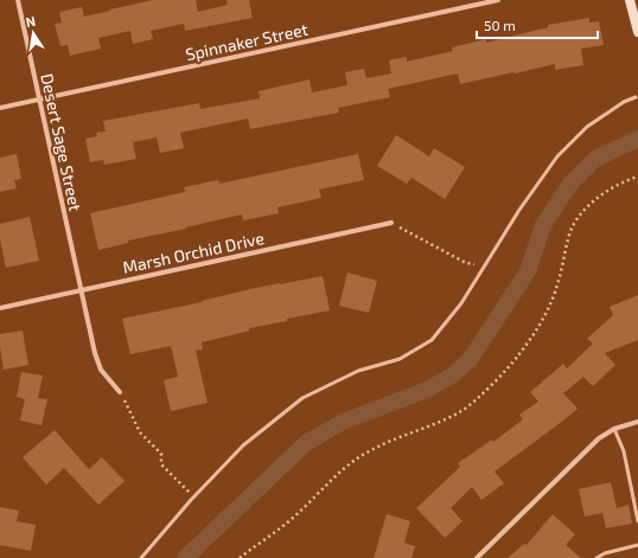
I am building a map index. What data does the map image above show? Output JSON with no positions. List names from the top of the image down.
{
  "streets": {
    "street": ["Spinnaker Street", "Desert Sage Street", "Marsh Orchid Drive"]
  },
  "crossings": [
    ["Spinnaker Street", "Desert Sage Street"],
    ["Desert Sage Street", "Marsh Orchid Drive"]
  ],
  "scale_bar": "50 m",
  "north": "top"
}
